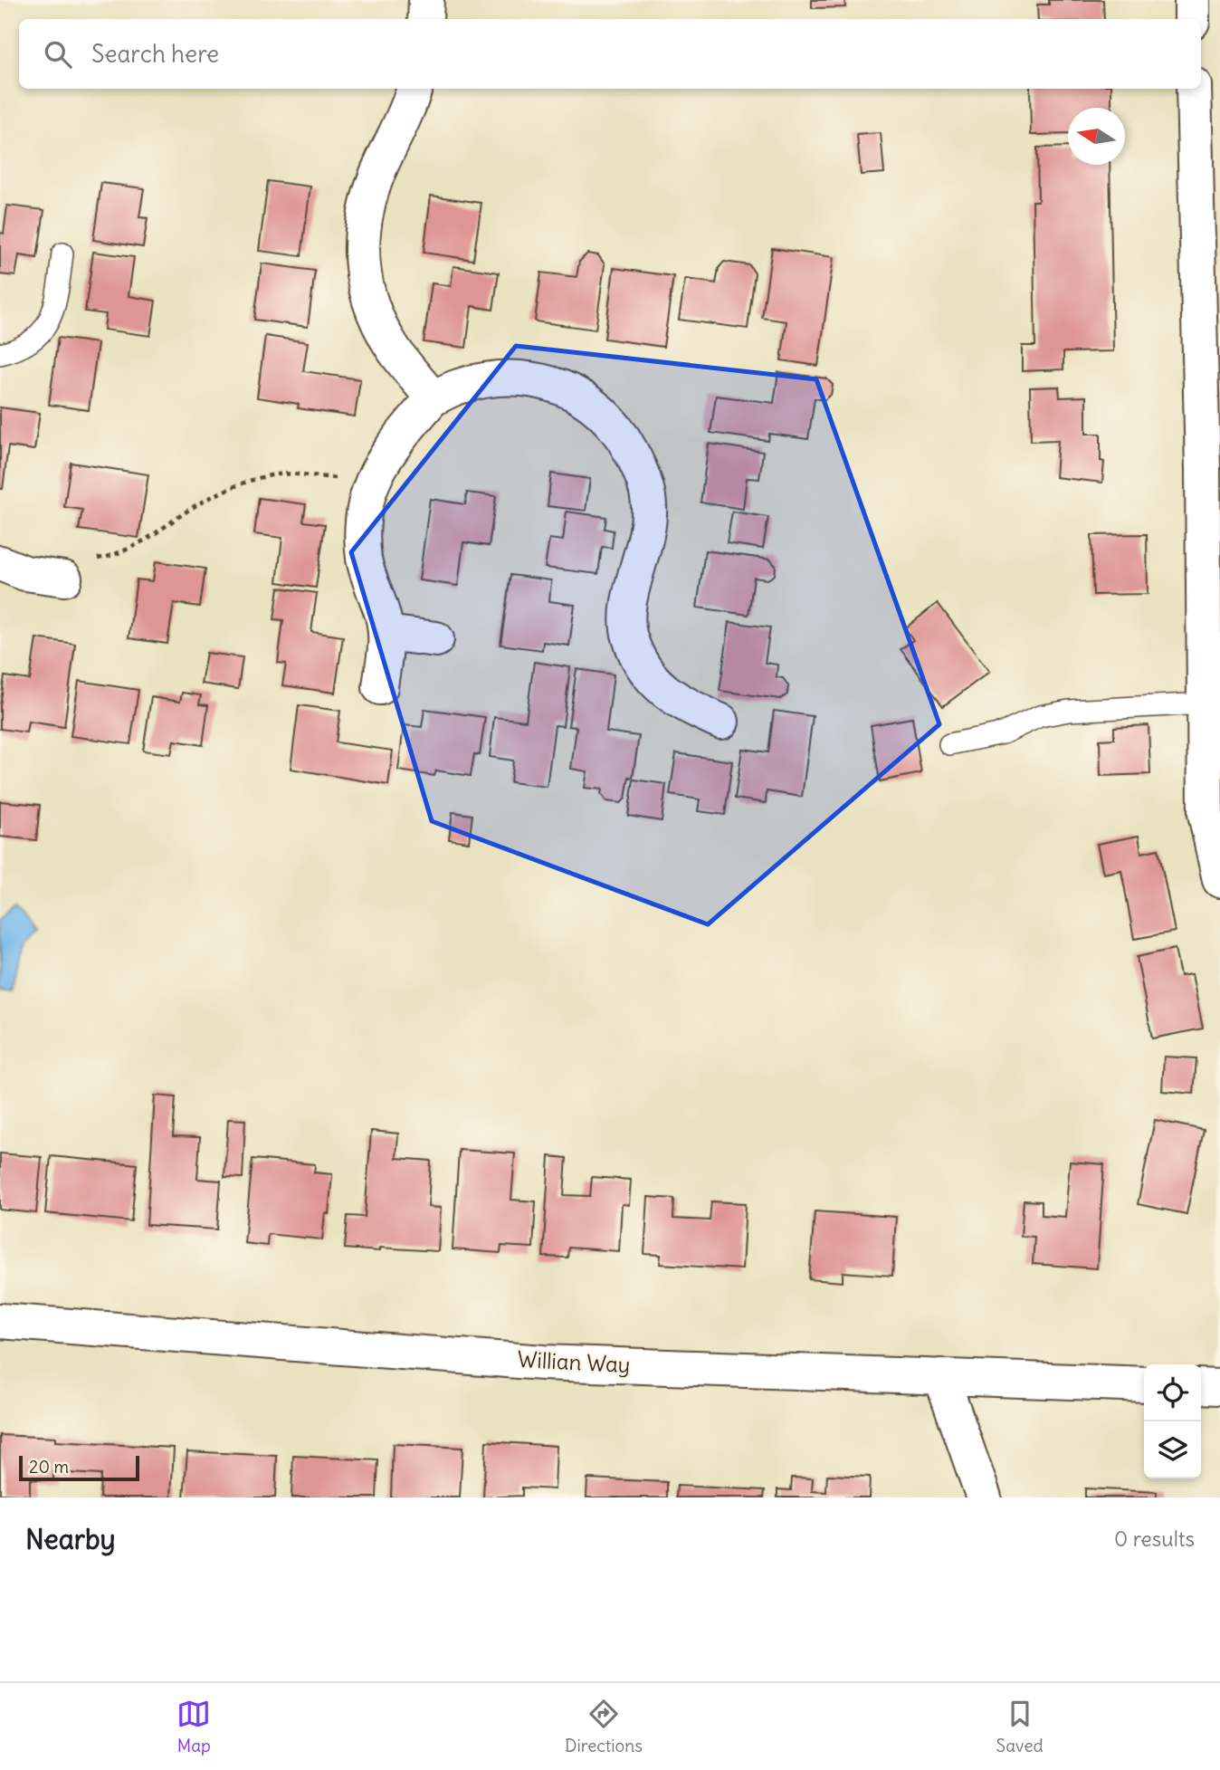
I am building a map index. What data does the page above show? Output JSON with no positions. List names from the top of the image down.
{
  "streets": {
    "street": ["Willian Way"]
  },
  "scale_bar": "20 m",
  "north": "left",
  "page": {
    "search": "Search here",
    "scale": "20 m",
    "heading": ["Nearby", "0 results"],
    "nav": ["Map", "Directions", "Saved"]
  }
}
